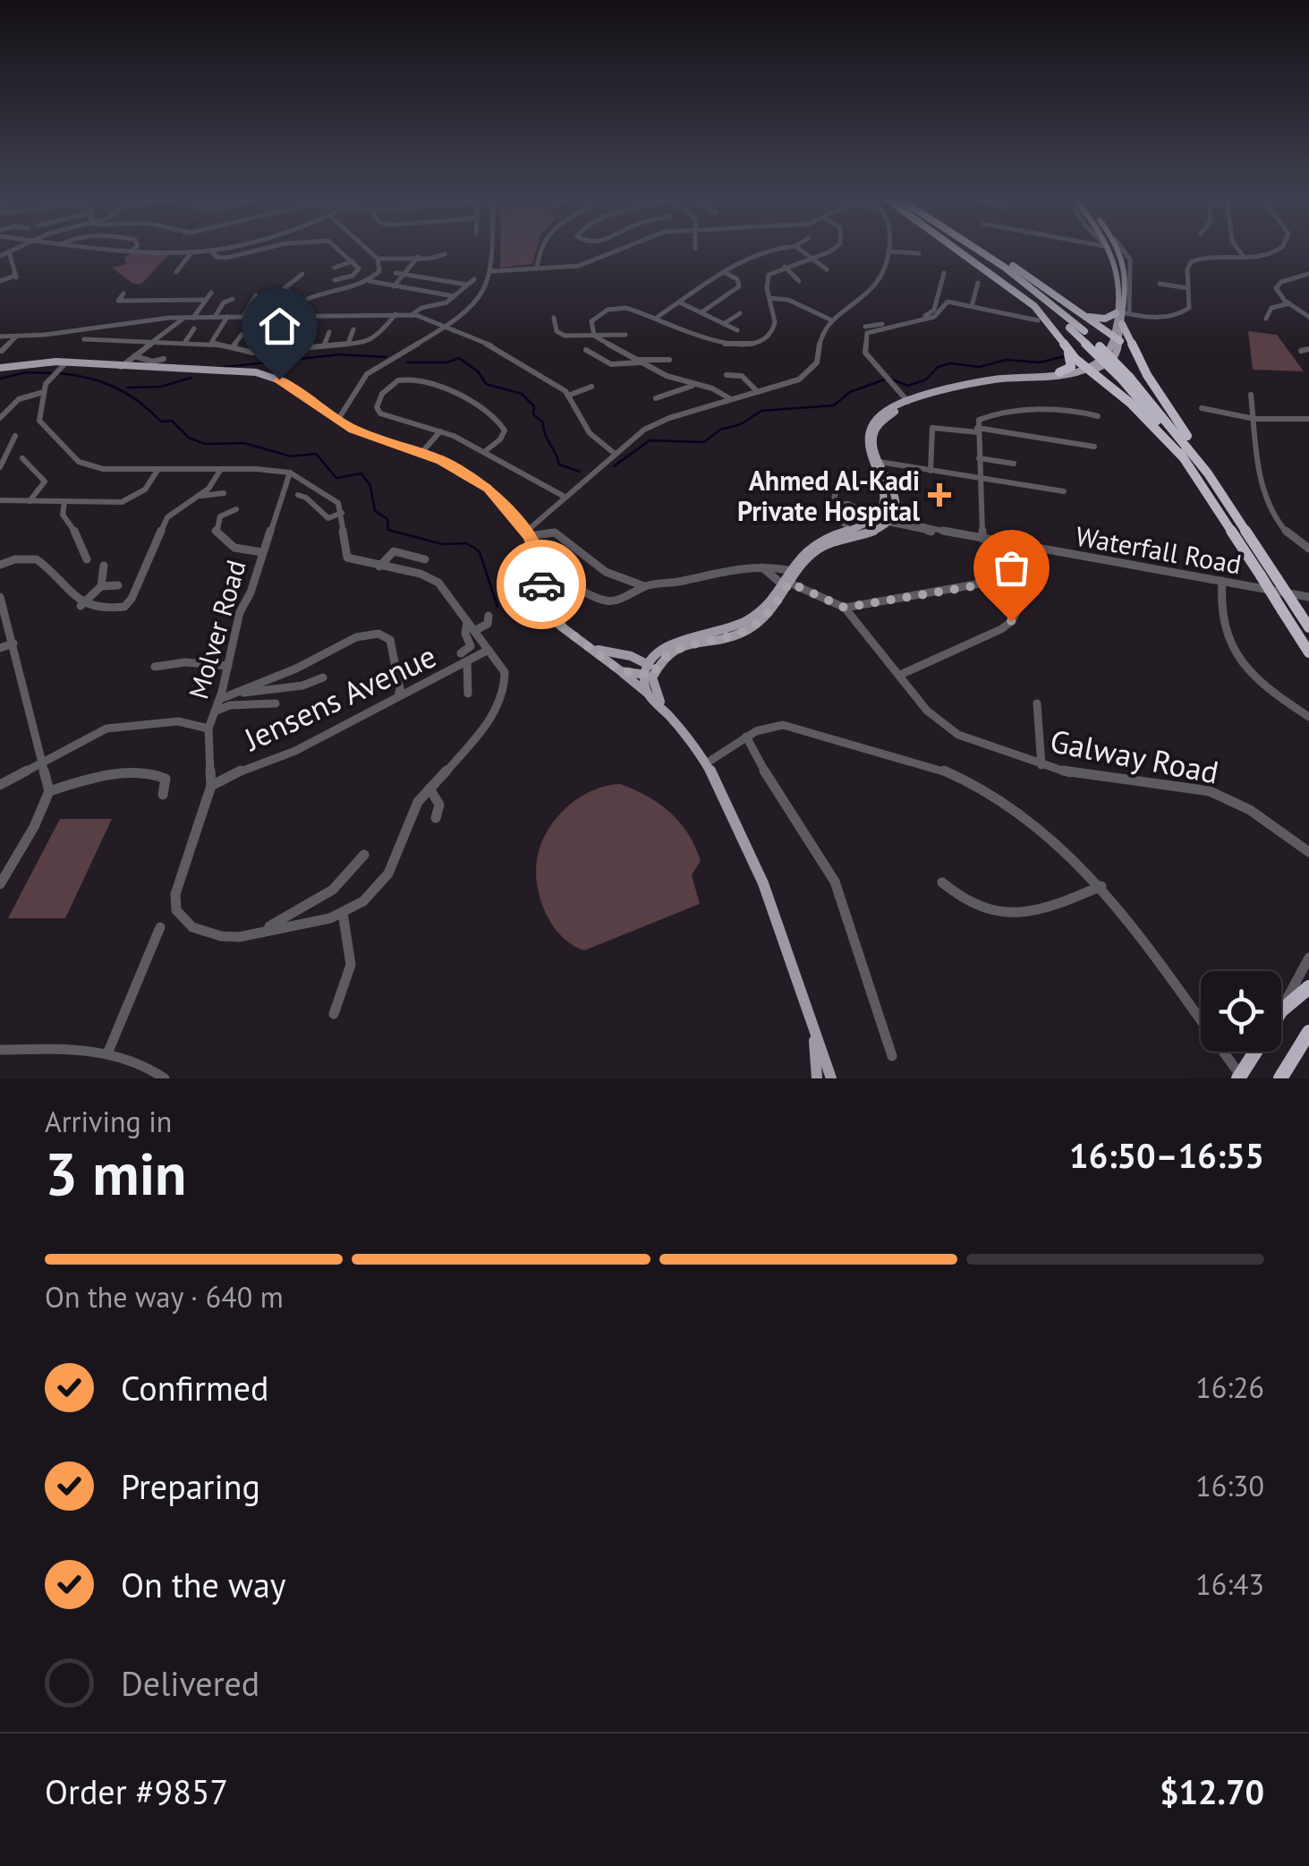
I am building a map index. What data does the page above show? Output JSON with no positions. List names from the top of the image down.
{
  "streets": {
    "street": [
      "Waterfall Road",
      "Molver Road",
      "Jensens Avenue",
      "Galway Road"
    ]
  },
  "crossings": [
    ["Molver Road", "Jensens Avenue"]
  ],
  "places": {
    "health": ["Ahmed Al-Kadi Private Hospital"]
  },
  "page": {
    "heading": ["3 min", "Arriving in", "16:50–16:55"],
    "panel": ["Order #9857", "$12.70"],
    "bar": "On the way · 640 m",
    "list": [
      ["Confirmed", "16:26"],
      ["Preparing", "16:30"],
      ["On the way", "16:43"],
      "Delivered"
    ]
  }
}
